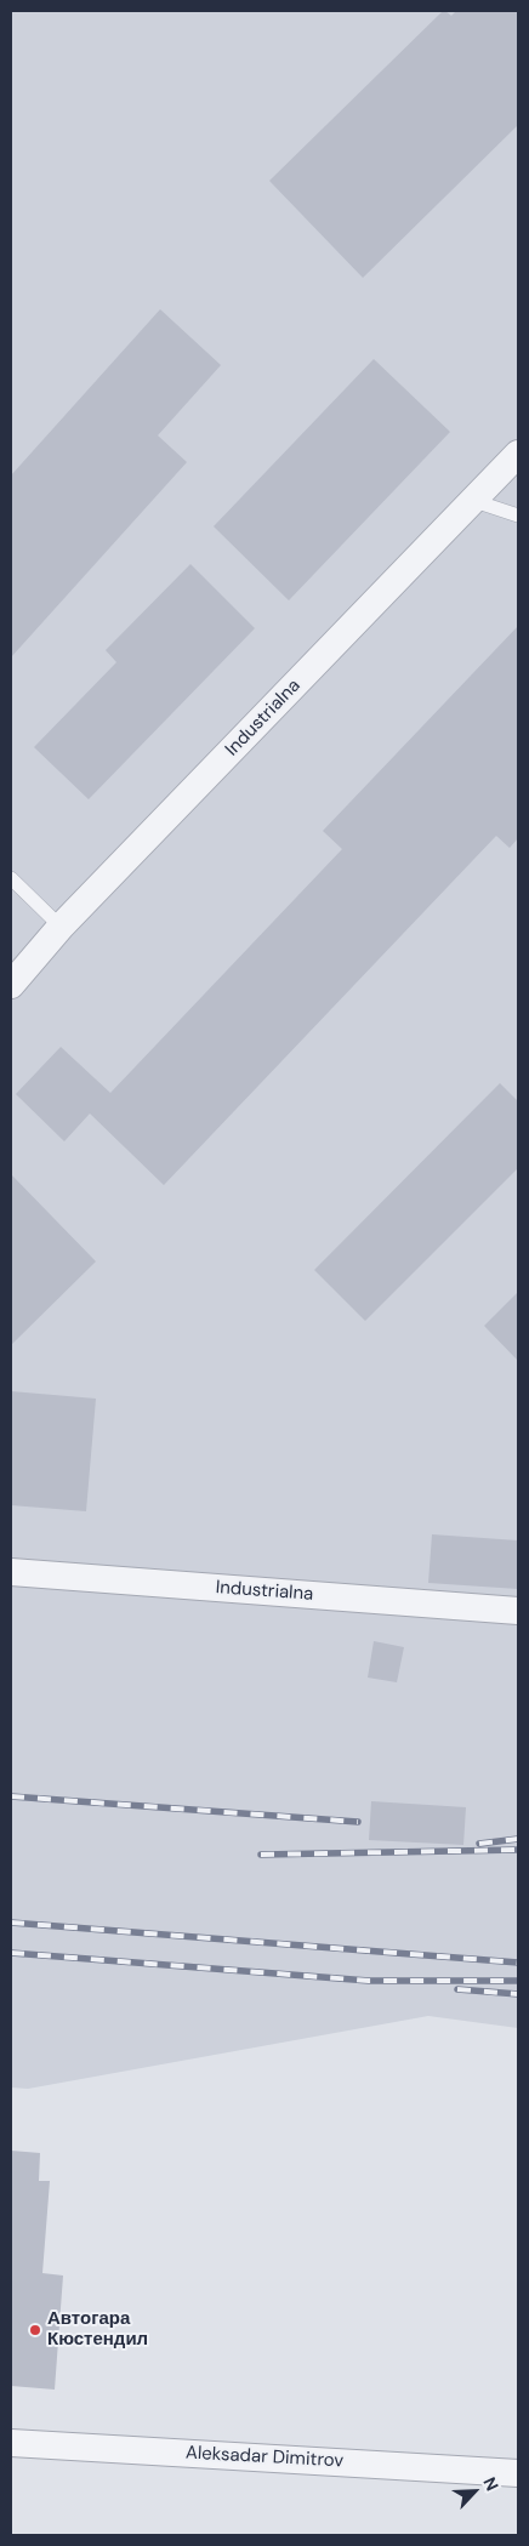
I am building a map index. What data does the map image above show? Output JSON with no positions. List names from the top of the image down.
{
  "streets": {
    "street": ["Industrialna", "Aleksadar Dimitrov"]
  },
  "places": ["Автогара Кюстендил"],
  "north": "top right"
}
